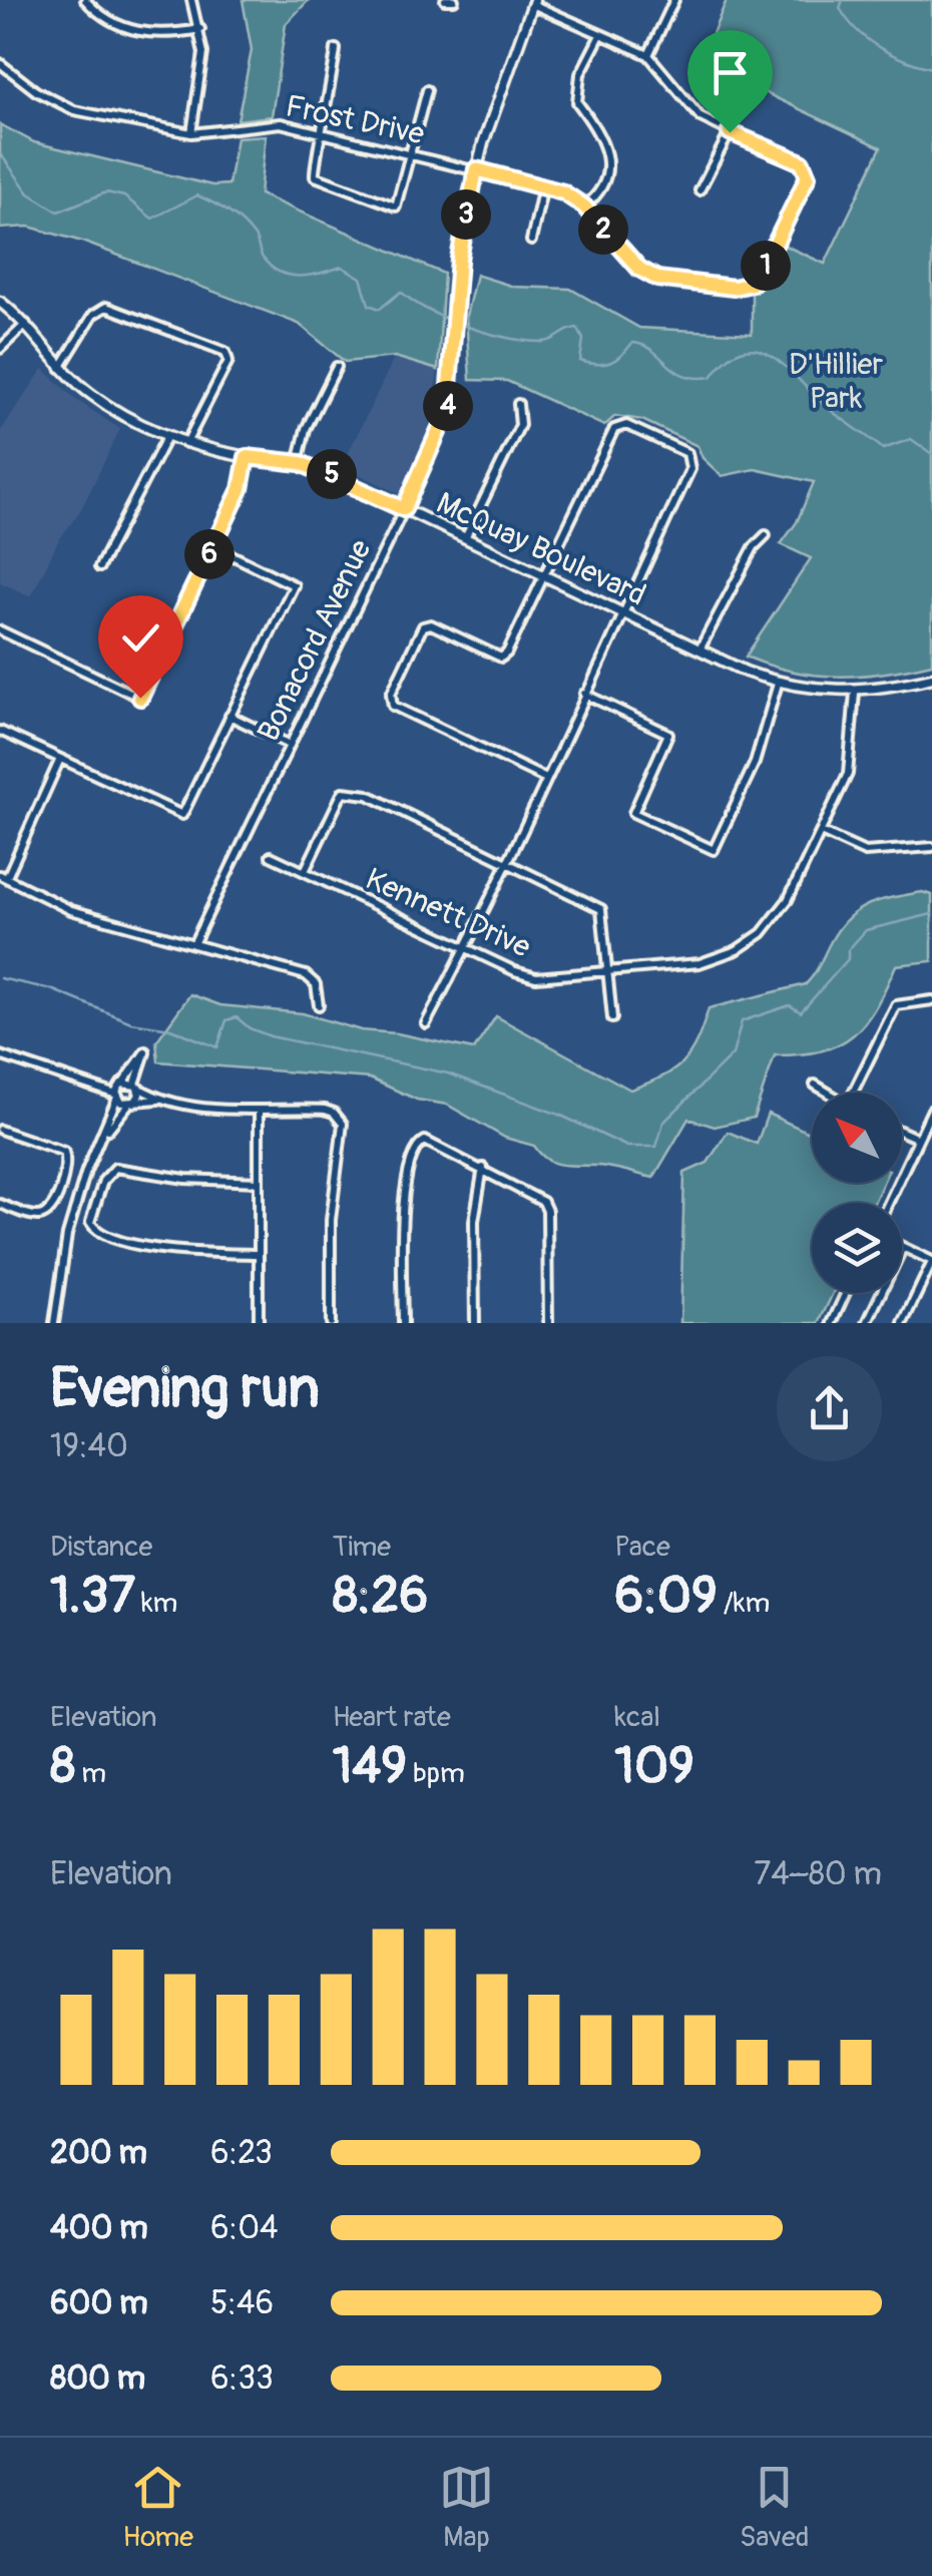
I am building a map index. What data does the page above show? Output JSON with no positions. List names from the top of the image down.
{
  "streets": {
    "street": [
      "Frost Drive",
      "McQuay Boulevard",
      "Bonacord Avenue",
      "Kennett Drive"
    ]
  },
  "crossings": [
    ["Frost Drive", "Bonacord Avenue"],
    ["McQuay Boulevard", "Bonacord Avenue"],
    ["McQuay Boulevard", "Kennett Drive"]
  ],
  "parks": ["D'Hillier Park"],
  "north": "top left",
  "page": {
    "pins": [
      "3",
      "2",
      "1",
      "4",
      "5",
      "6"
    ],
    "heading": ["Evening run", "19:40"],
    "stats": [
      ["Distance", "1.37 km"],
      ["Time", "8:26"],
      ["Pace", "6:09 /km"],
      ["Elevation", "8 m"],
      ["Heart rate", "149 bpm"],
      ["kcal", "109"]
    ],
    "chart": ["Elevation", "74–80 m"],
    "list": [
      {
        "name": "200 m",
        "note": "6:23"
      },
      {
        "name": "400 m",
        "note": "6:04"
      },
      {
        "name": "600 m",
        "note": "5:46"
      },
      {
        "name": "800 m",
        "note": "6:33"
      }
    ],
    "tabs": ["Home", "Map", "Saved"]
  }
}
